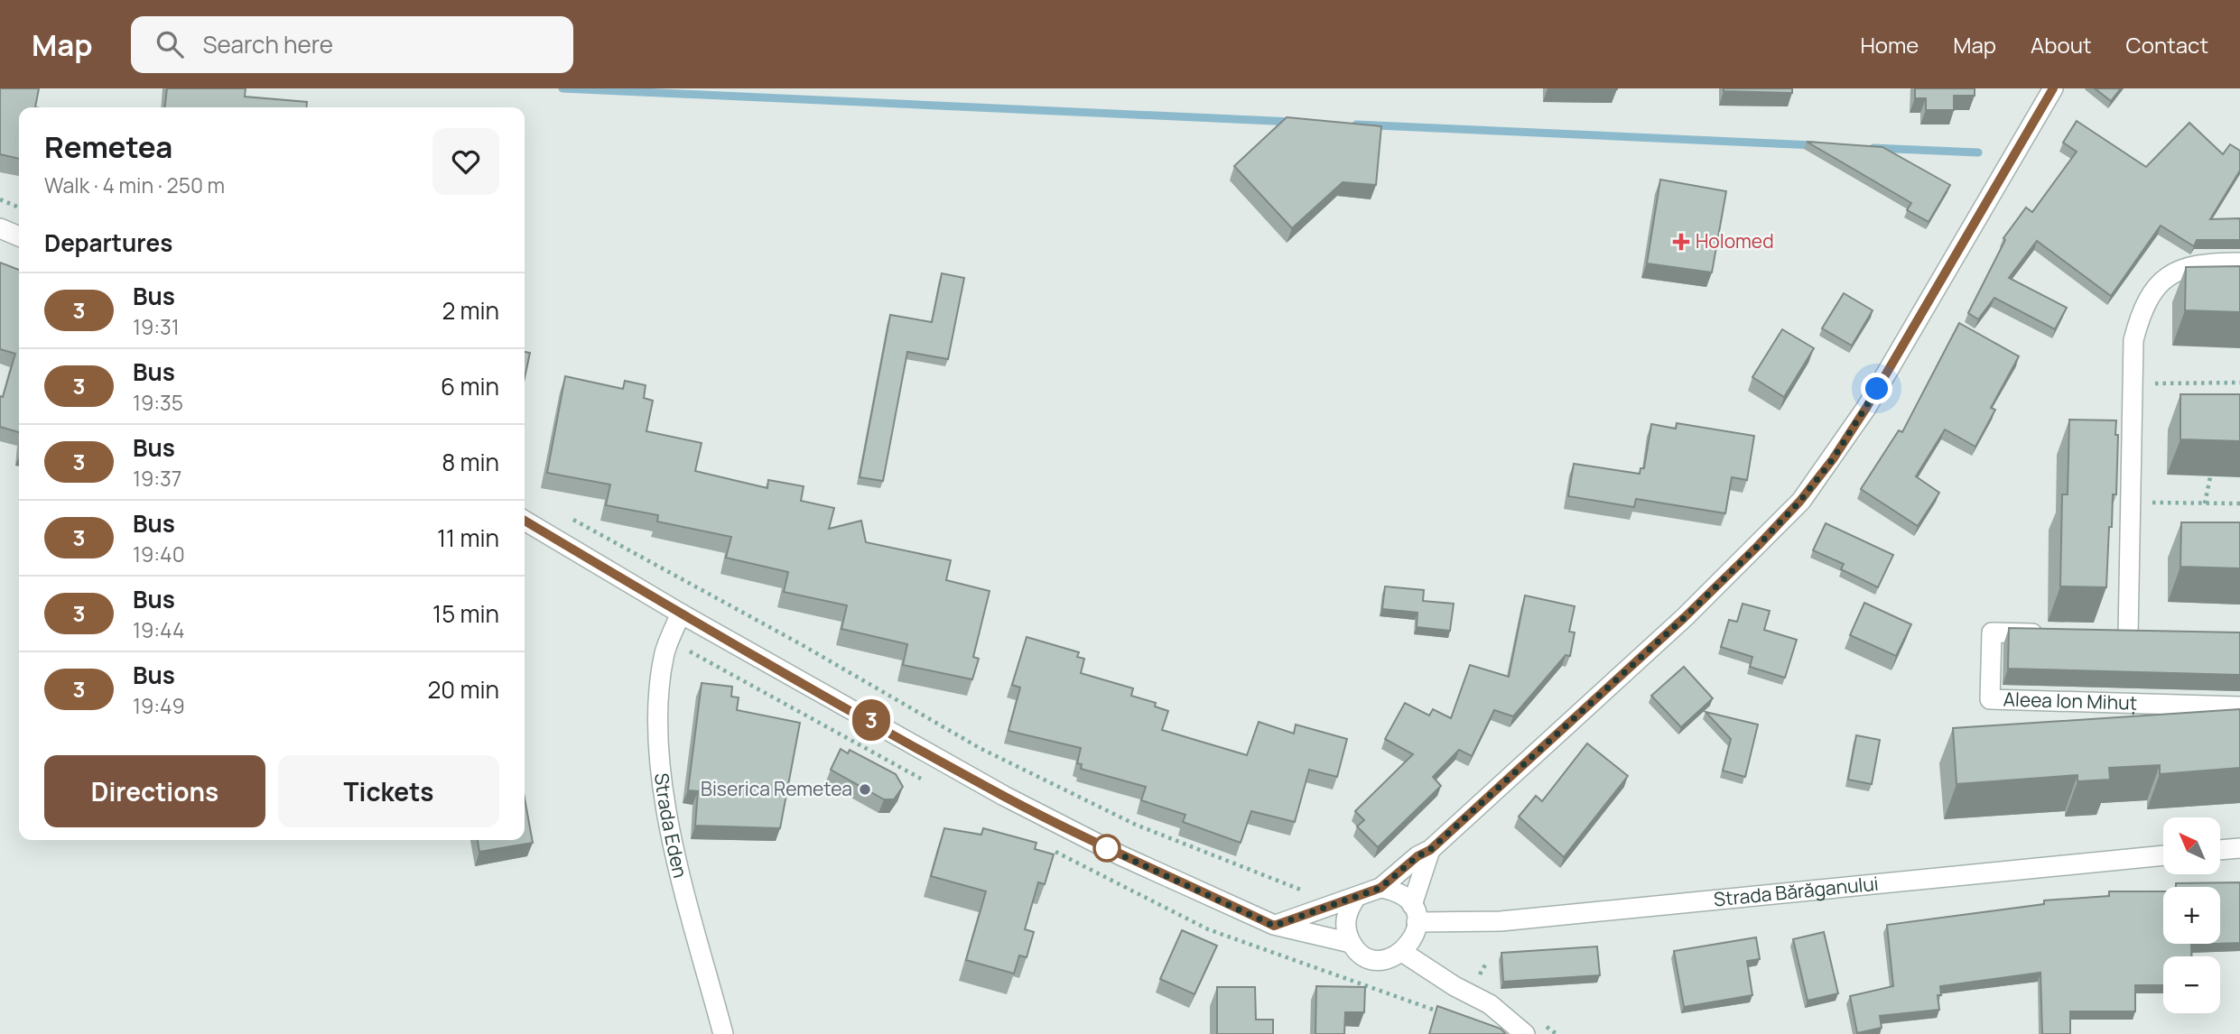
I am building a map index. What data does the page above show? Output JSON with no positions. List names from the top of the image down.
{
  "streets": {
    "street": ["Aleea Ion Mihuț", "Strada Eden", "Strada Bărăganului"]
  },
  "places": {
    "health": ["Holomed"],
    "other": ["Biserica Remetea"]
  },
  "lines": ["bus line 3"],
  "north": "top left",
  "page": {
    "header": "Map",
    "search": "Search here",
    "nav": [
      "Home",
      "Map",
      "About",
      "Contact"
    ],
    "on_map": "3",
    "heading": [
      ["Remetea", "Walk · 4 min · 250 m"],
      "Departures"
    ],
    "list": [
      {
        "mark": "3",
        "name": "Bus",
        "note": "19:31",
        "value": "2 min"
      },
      {
        "mark": "3",
        "name": "Bus",
        "note": "19:35",
        "value": "6 min"
      },
      {
        "mark": "3",
        "name": "Bus",
        "note": "19:37",
        "value": "8 min"
      },
      {
        "mark": "3",
        "name": "Bus",
        "note": "19:40",
        "value": "11 min"
      },
      {
        "mark": "3",
        "name": "Bus",
        "note": "19:44",
        "value": "15 min"
      },
      {
        "mark": "3",
        "name": "Bus",
        "note": "19:49",
        "value": "20 min"
      }
    ],
    "buttons": ["Directions", "Tickets"],
    "map_buttons": ["+", "−"]
  }
}
